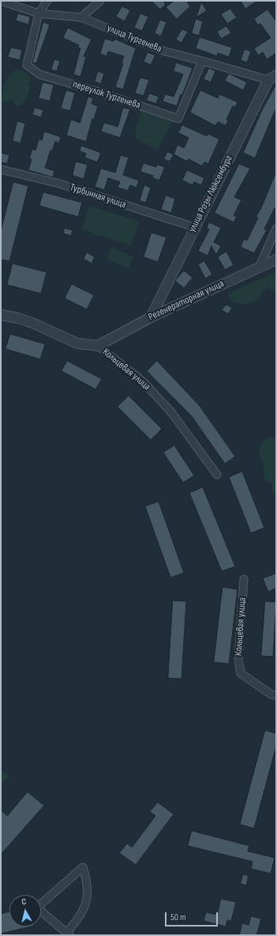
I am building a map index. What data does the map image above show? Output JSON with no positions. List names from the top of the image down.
{
  "streets": {
    "street": [
      "улица Тургенева",
      "переулок Тургенева",
      "улица Розы Люксембург",
      "Турбинная улица",
      "Регенераторная улица",
      "Кольцевая улица"
    ]
  },
  "crossings": [
    ["улица Тургенева", "переулок Тургенева"],
    ["улица Тургенева", "улица Розы Люксембург"],
    ["улица Розы Люксембург", "Турбинная улица"],
    ["улица Розы Люксембург", "Регенераторная улица"],
    ["Регенераторная улица", "Кольцевая улица"]
  ],
  "scale_bar": "50 m",
  "north": "top"
}
